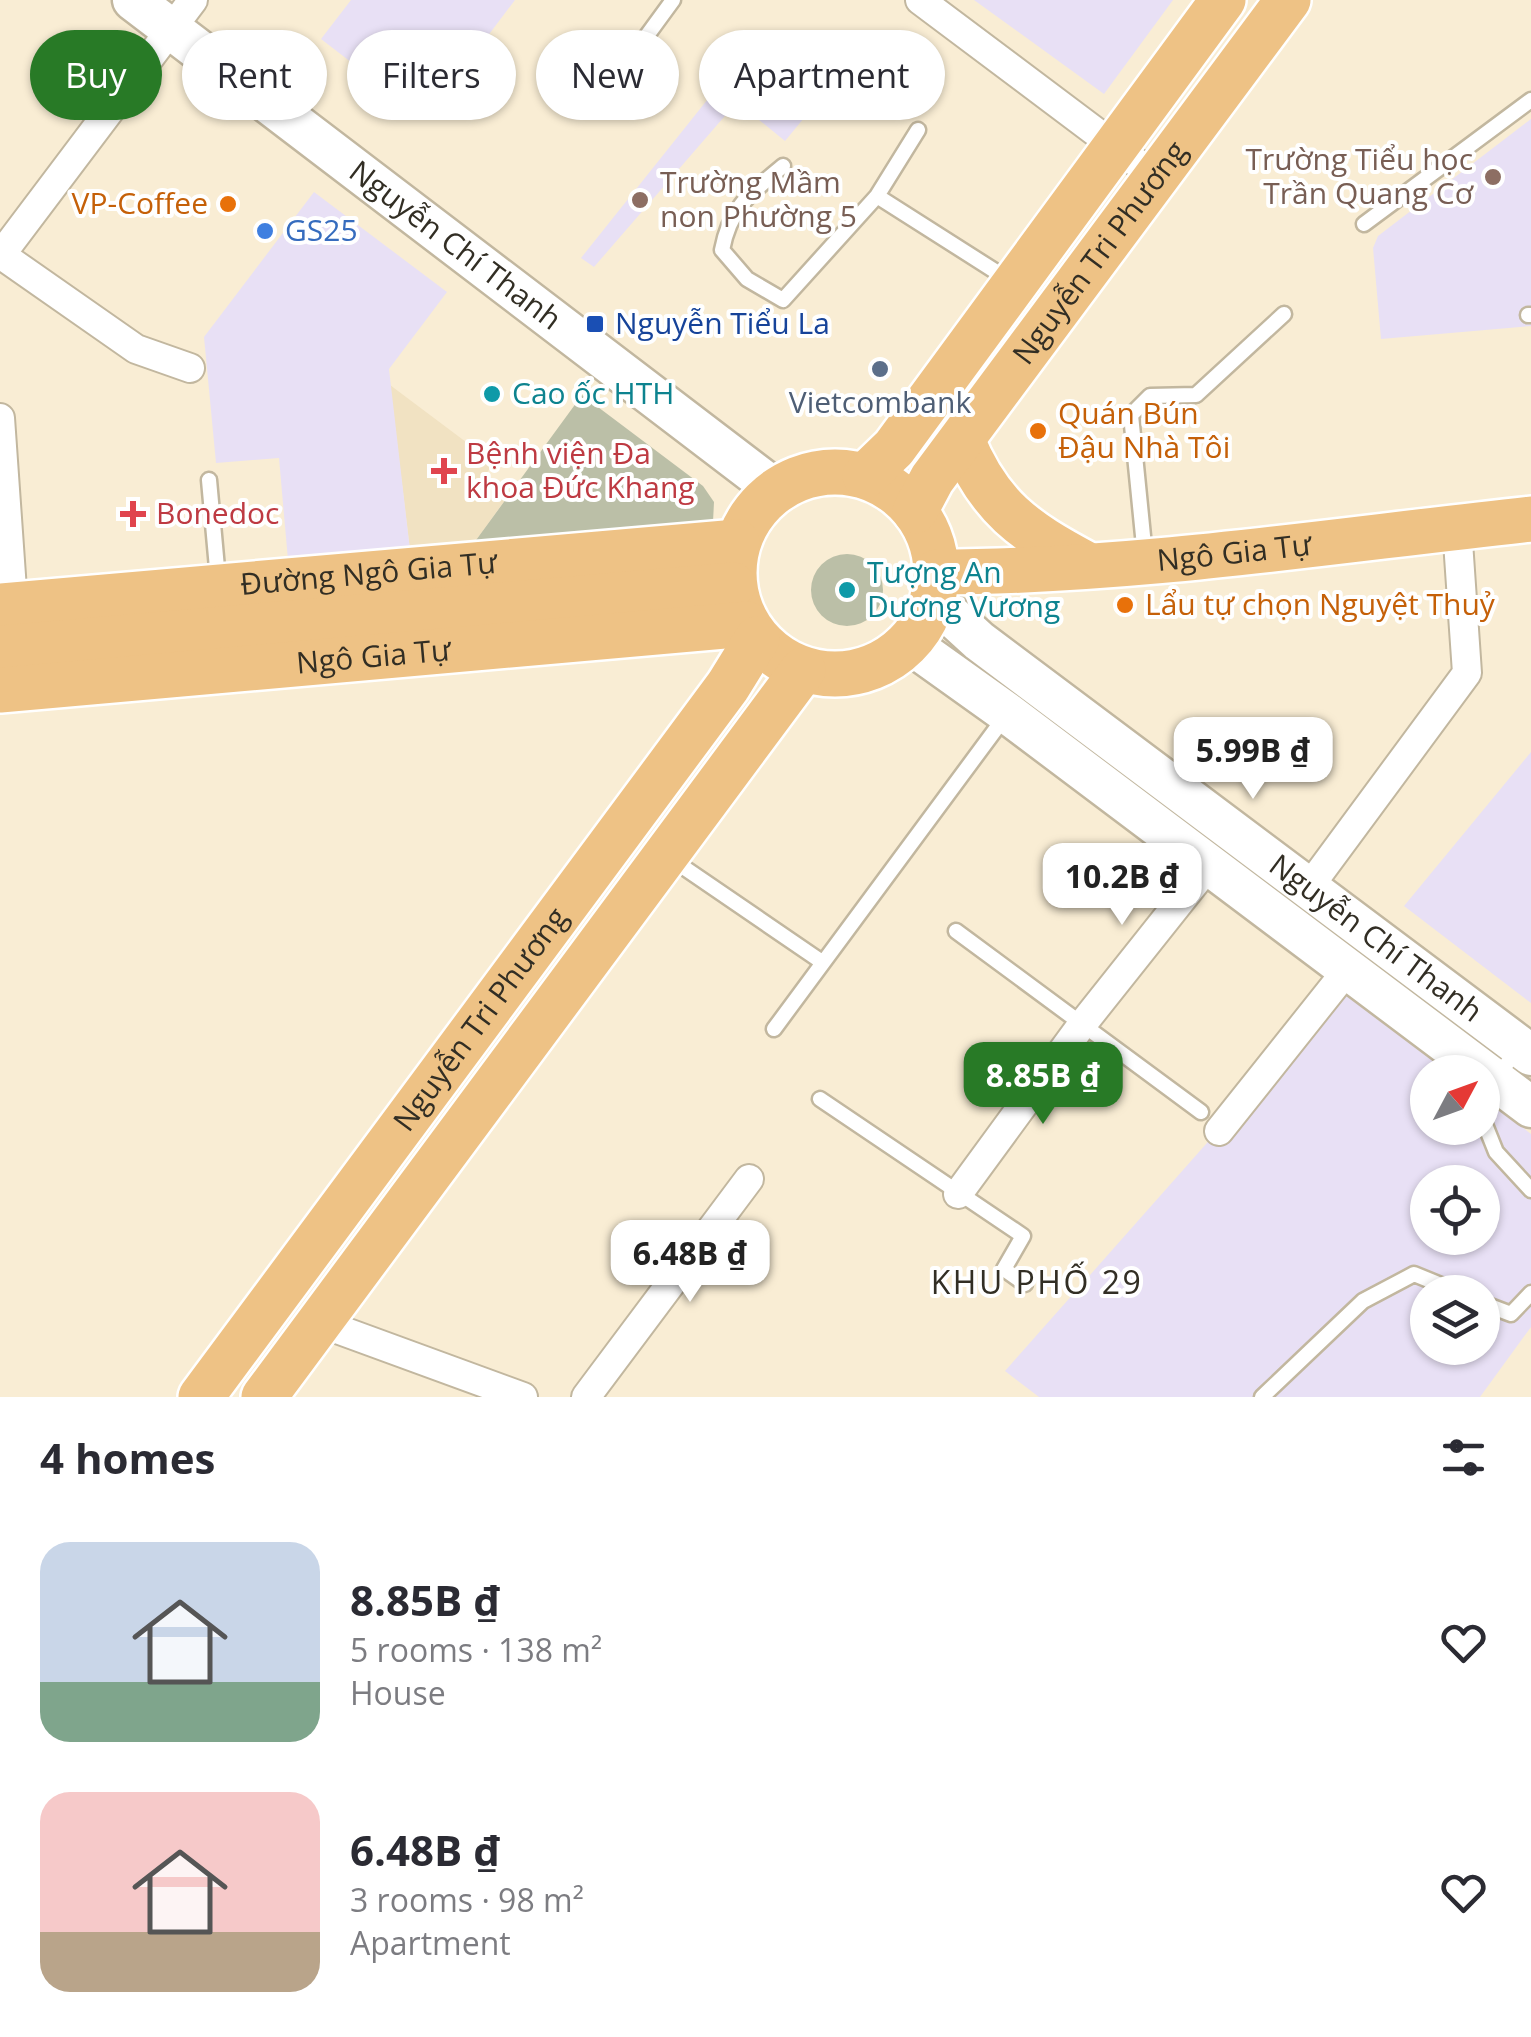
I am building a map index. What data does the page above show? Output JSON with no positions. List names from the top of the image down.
{
  "streets": {
    "main road": [
      "Nguyễn Chí Thanh",
      "Nguyễn Tri Phương",
      "Ngô Gia Tự",
      "Đường Ngô Gia Tự"
    ]
  },
  "crossings": [
    ["Nguyễn Chí Thanh", "Nguyễn Tri Phương"],
    ["Nguyễn Chí Thanh", "Ngô Gia Tự"],
    ["Nguyễn Chí Thanh", "Đường Ngô Gia Tự"],
    ["Nguyễn Tri Phương", "Ngô Gia Tự"],
    ["Nguyễn Tri Phương", "Đường Ngô Gia Tự"],
    ["Ngô Gia Tự", "Đường Ngô Gia Tự"]
  ],
  "districts": ["KHU PHỐ 29"],
  "places": {
    "other": [
      "Trường Tiểu học Trần Quang Cơ",
      "Trường Mầm non Phường 5",
      "VP-Coffee",
      "GS25",
      "Vietcombank",
      "Cao ốc HTH",
      "Quán Bún Đậu Nhà Tôi",
      "Tượng An Dương Vương",
      "Lẩu tự chọn Nguyệt Thuỷ"
    ],
    "transit": ["Nguyễn Tiểu La"],
    "health": ["Bệnh viện Đa khoa Đức Khang", "Bonedoc"]
  },
  "north": "top right",
  "page": {
    "chip": [
      "Buy",
      "Rent",
      "Filters",
      "New",
      "Apartment"
    ],
    "price": [
      "5.99B ₫",
      "10.2B ₫",
      "8.85B ₫",
      "6.48B ₫"
    ],
    "heading": "4 homes",
    "list": [
      {
        "name": "8.85B ₫",
        "note": "5 rooms · 138 m² · House"
      },
      {
        "name": "6.48B ₫",
        "note": "3 rooms · 98 m² · Apartment"
      }
    ]
  }
}
